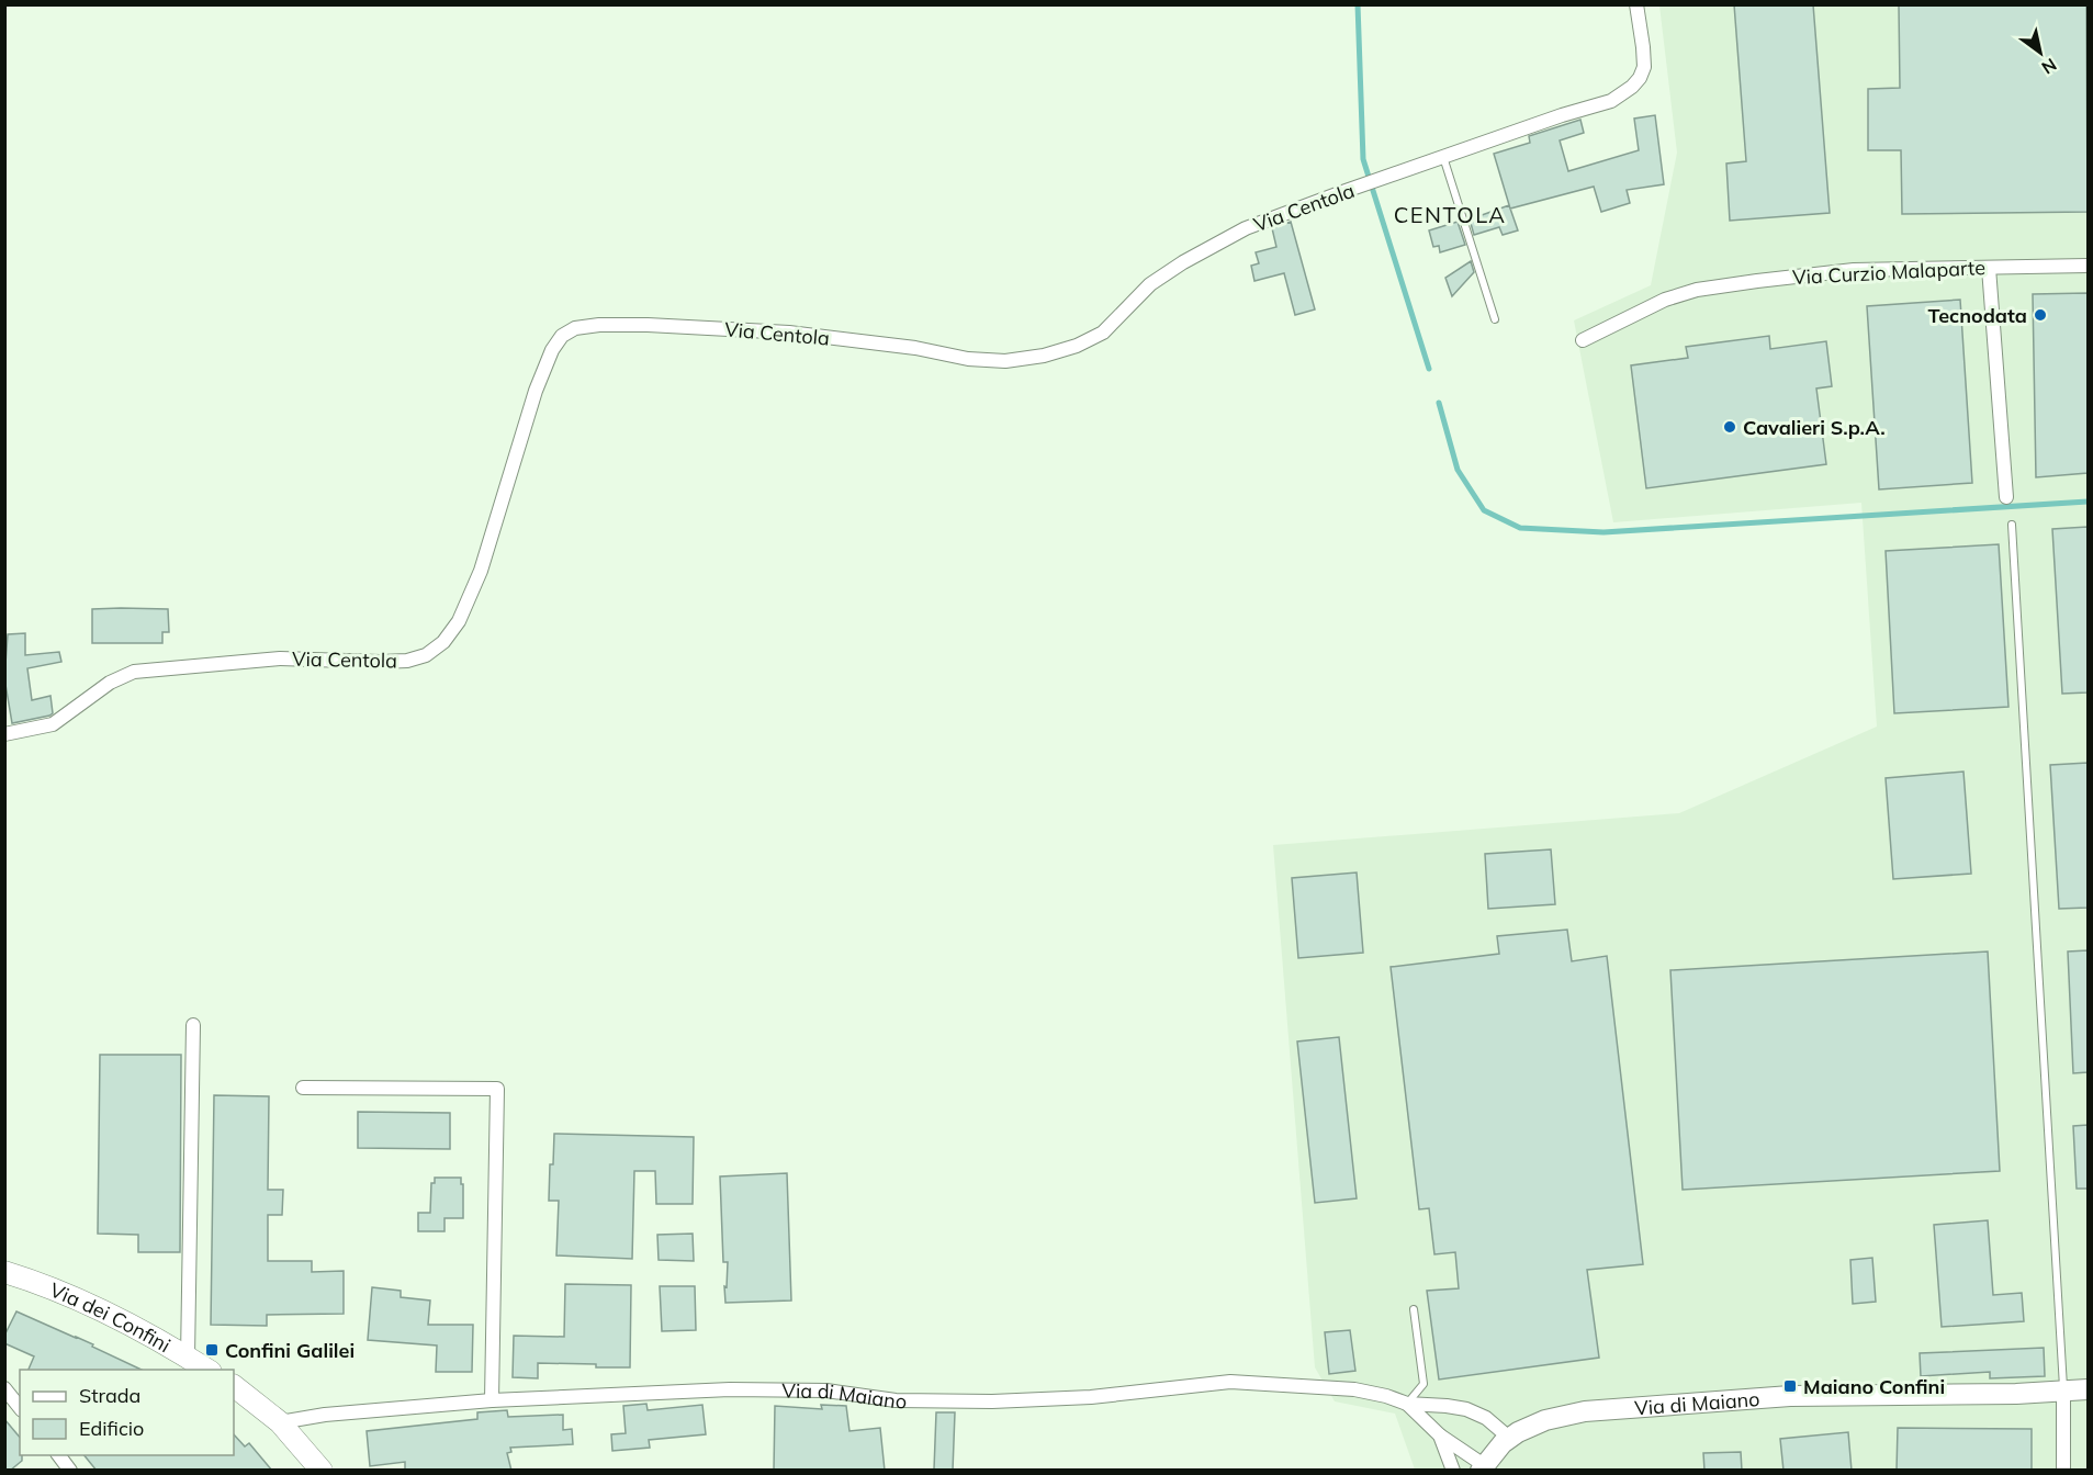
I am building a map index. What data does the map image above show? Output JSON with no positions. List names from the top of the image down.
{
  "streets": {
    "main road": ["Via dei Confini"],
    "street": ["Via Centola", "Via Curzio Malaparte", "Via di Maiano"]
  },
  "districts": ["CENTOLA"],
  "places": {
    "other": ["Tecnodata", "Cavalieri S.p.A."],
    "transit": ["Confini Galilei", "Maiano Confini"]
  },
  "legend": ["Strada", "Edificio"],
  "north": "bottom right"
}
